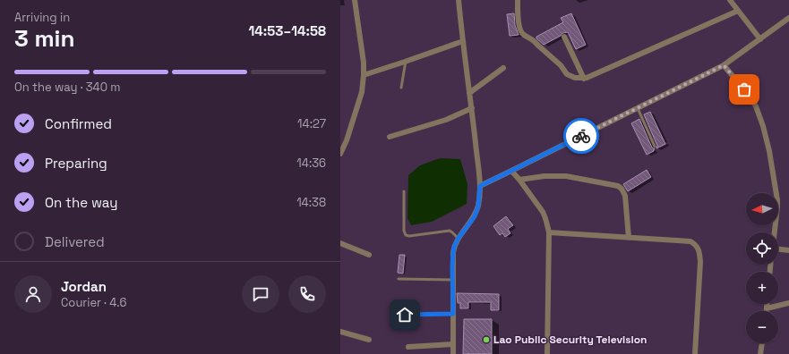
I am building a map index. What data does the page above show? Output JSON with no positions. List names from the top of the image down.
{
  "places": ["Lao Public Security Television"],
  "north": "left",
  "page": {
    "heading": ["3 min", "Arriving in", "14:53–14:58"],
    "panel": ["Jordan", "Courier · 4.6"],
    "bar": "On the way · 340 m",
    "list": [
      ["Confirmed", "14:27"],
      ["Preparing", "14:36"],
      ["On the way", "14:38"],
      "Delivered"
    ],
    "map_buttons": ["+", "−"]
  }
}
